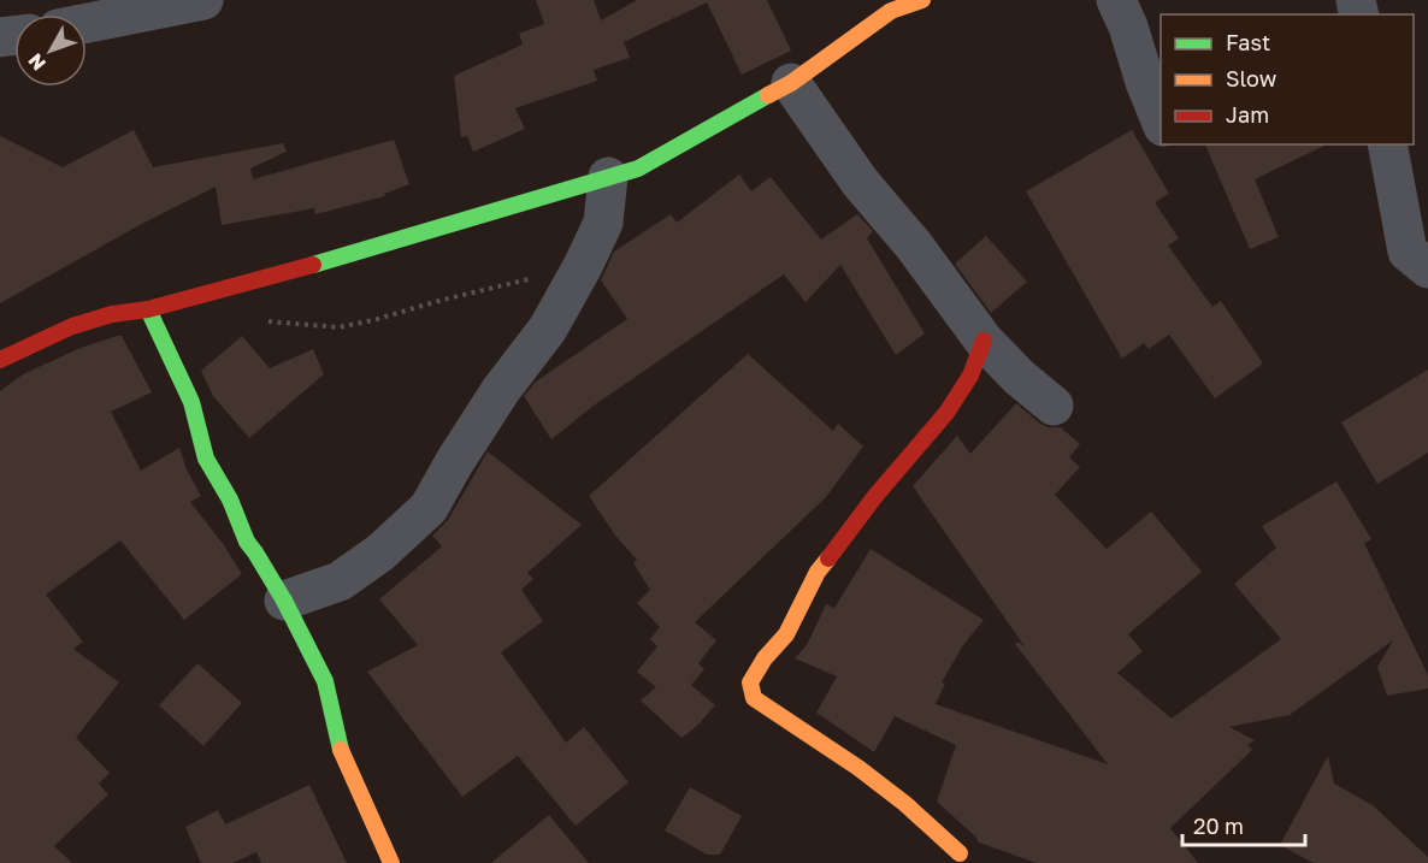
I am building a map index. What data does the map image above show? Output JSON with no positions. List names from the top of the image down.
{
  "legend": ["Fast", "Slow", "Jam"],
  "scale_bar": "20 m",
  "north": "bottom left"
}
